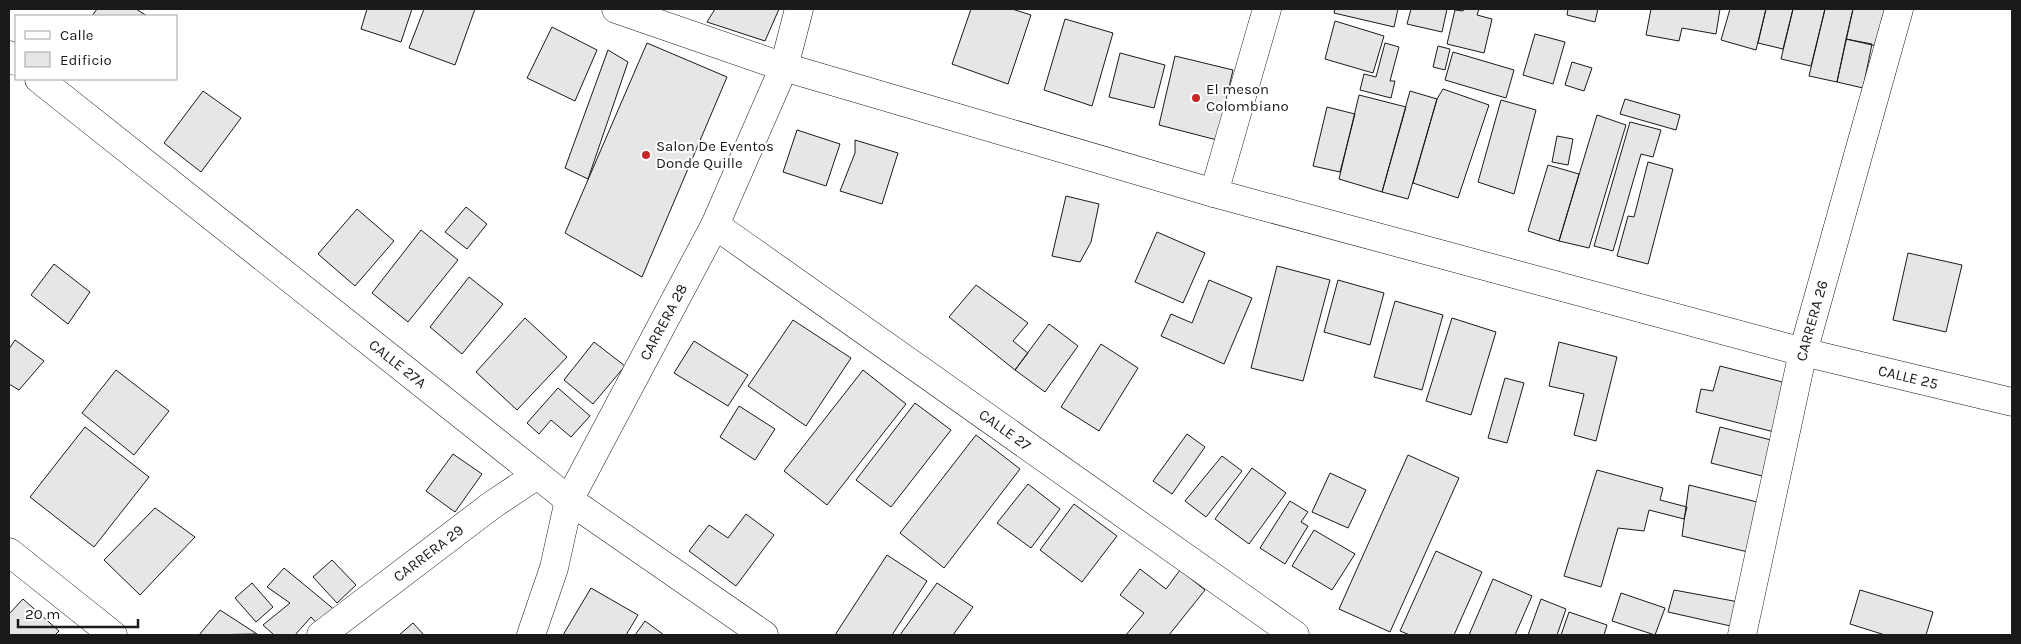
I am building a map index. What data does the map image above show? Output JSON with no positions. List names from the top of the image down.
{
  "streets": {
    "street": [
      "CARRERA 26",
      "CARRERA 28",
      "CALLE 27A",
      "CALLE 25",
      "CALLE 27",
      "CARRERA 29"
    ]
  },
  "crossings": [
    ["CARRERA 26", "CALLE 25"],
    ["CARRERA 28", "CALLE 27A"],
    ["CARRERA 28", "CALLE 25"],
    ["CARRERA 28", "CALLE 27"],
    ["CALLE 27A", "CARRERA 29"]
  ],
  "places": ["El meson Colombiano", "Salon De Eventos Donde Quille"],
  "legend": ["Calle", "Edificio"],
  "scale_bar": "20 m"
}
